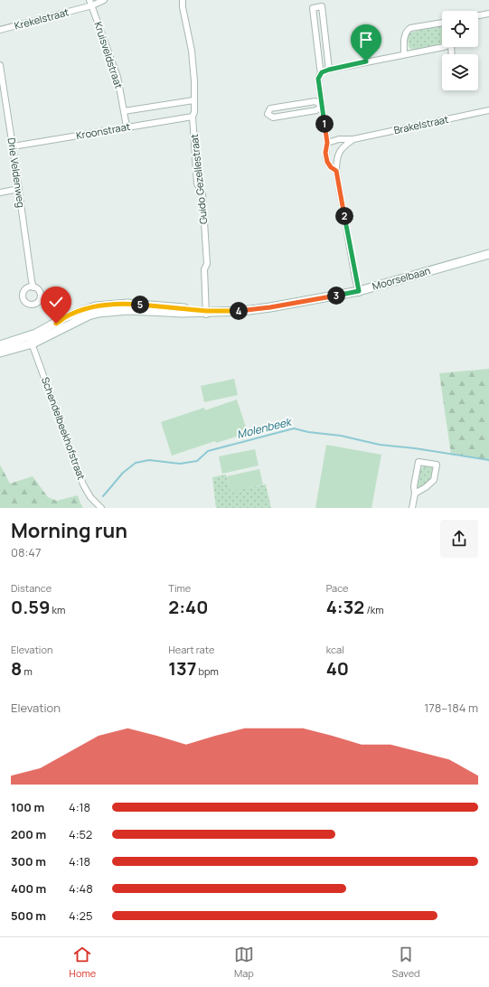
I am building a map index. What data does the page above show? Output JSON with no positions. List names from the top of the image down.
{
  "streets": {
    "main road": ["Moorselbaan"],
    "street": [
      "Krekelstraat",
      "Kruisveldstraat",
      "Brakelstraat",
      "Kroonstraat",
      "Drie Veldenweg",
      "Guido Gezellestraat",
      "Schendelbeekhofstraat"
    ]
  },
  "crossings": [
    ["Krekelstraat", "Kruisveldstraat"],
    ["Kruisveldstraat", "Kroonstraat"],
    ["Brakelstraat", "Moorselbaan"],
    ["Kroonstraat", "Drie Veldenweg"],
    ["Kroonstraat", "Guido Gezellestraat"],
    ["Guido Gezellestraat", "Moorselbaan"],
    ["Moorselbaan", "Schendelbeekhofstraat"]
  ],
  "water": ["Molenbeek"],
  "page": {
    "pins": [
      "1",
      "2",
      "3",
      "5",
      "4"
    ],
    "heading": ["Morning run", "08:47"],
    "stats": [
      ["Distance", "0.59 km"],
      ["Time", "2:40"],
      ["Pace", "4:32 /km"],
      ["Elevation", "8 m"],
      ["Heart rate", "137 bpm"],
      ["kcal", "40"]
    ],
    "chart": ["Elevation", "178–184 m"],
    "list": [
      {
        "name": "100 m",
        "note": "4:18"
      },
      {
        "name": "200 m",
        "note": "4:52"
      },
      {
        "name": "300 m",
        "note": "4:18"
      },
      {
        "name": "400 m",
        "note": "4:48"
      },
      {
        "name": "500 m",
        "note": "4:25"
      }
    ],
    "tabs": ["Home", "Map", "Saved"]
  }
}
